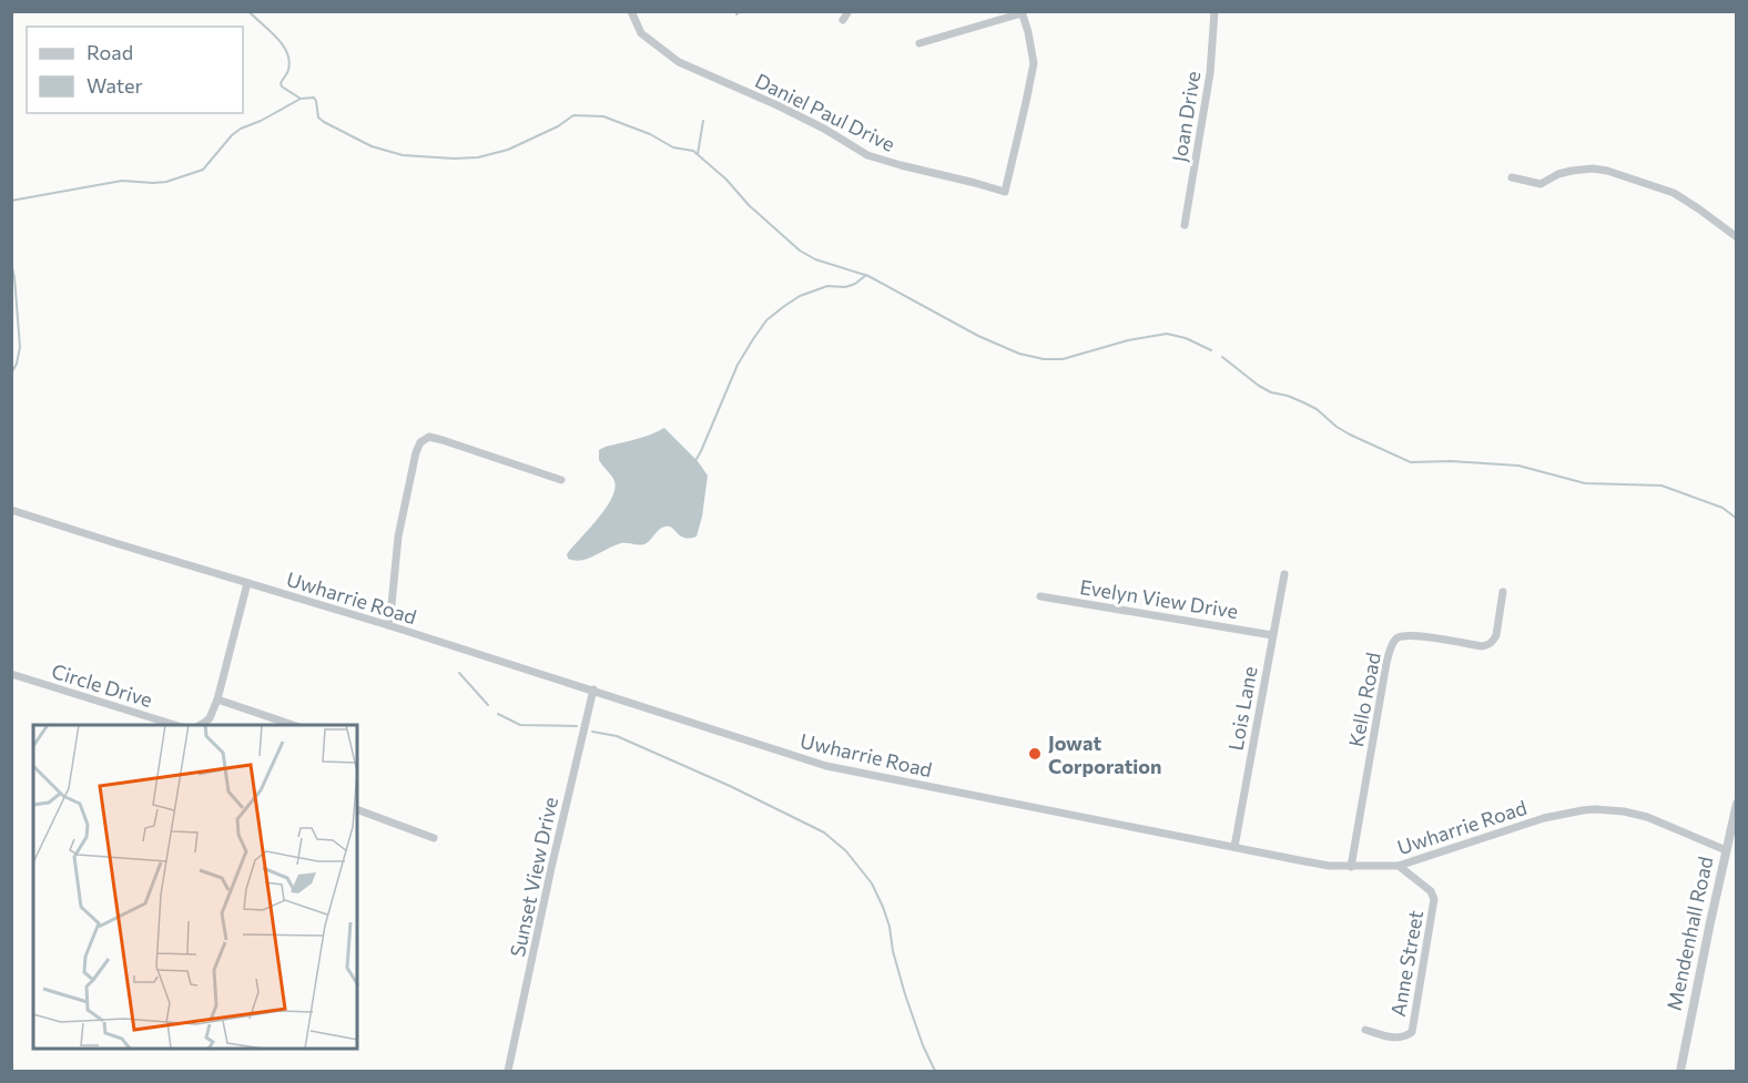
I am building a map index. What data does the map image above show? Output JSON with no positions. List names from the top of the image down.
{
  "streets": {
    "street": [
      "Daniel Paul Drive",
      "Joan Drive",
      "Uwharrie Road",
      "Evelyn View Drive",
      "Circle Drive",
      "Kello Road",
      "Lois Lane",
      "Sunset View Drive",
      "Mendenhall Road",
      "Anne Street"
    ]
  },
  "crossings": [
    ["Uwharrie Road", "Kello Road"],
    ["Uwharrie Road", "Lois Lane"],
    ["Uwharrie Road", "Sunset View Drive"],
    ["Uwharrie Road", "Mendenhall Road"],
    ["Uwharrie Road", "Anne Street"],
    ["Evelyn View Drive", "Lois Lane"]
  ],
  "places": ["Jowat Corporation"],
  "legend": ["Road", "Water"]
}
